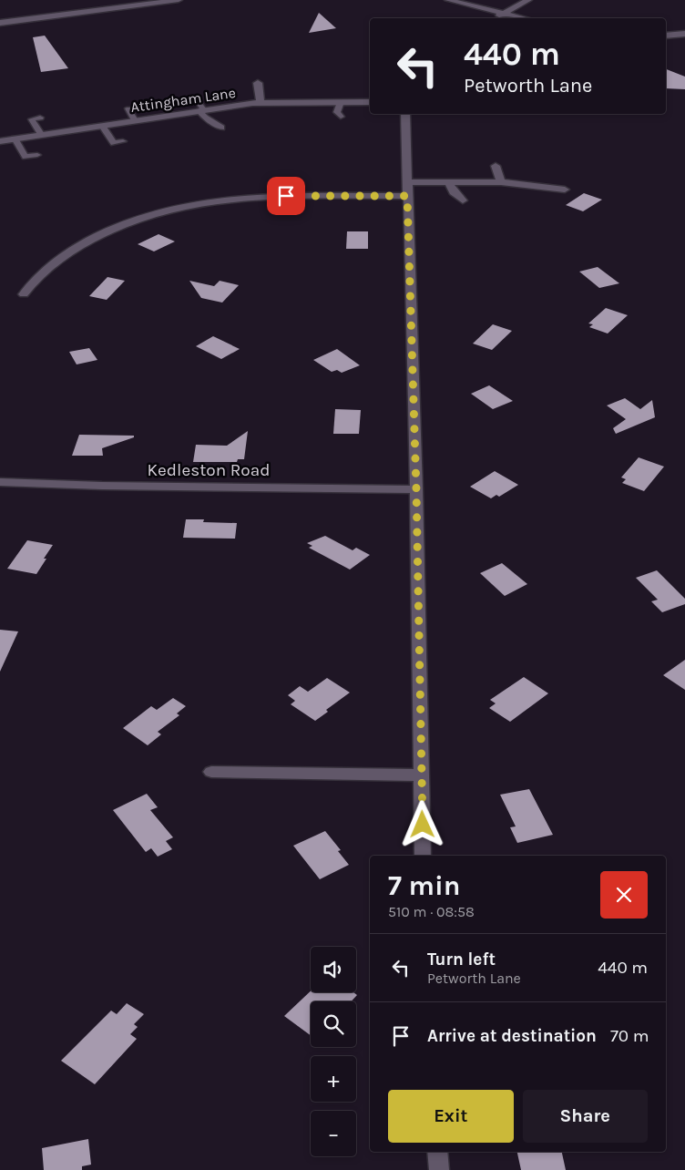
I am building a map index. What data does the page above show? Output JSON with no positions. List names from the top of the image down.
{
  "streets": {
    "street": ["Attingham Lane", "Kedleston Road"]
  },
  "page": {
    "turn": ["440 m", "Petworth Lane"],
    "heading": ["7 min", "510 m · 08:58"],
    "list": [
      {
        "name": "Turn left",
        "note": "Petworth Lane",
        "value": "440 m"
      },
      {
        "name": "Arrive at destination",
        "value": "70 m"
      }
    ],
    "map_buttons": ["+", "−"],
    "buttons": ["Exit", "Share"]
  }
}
